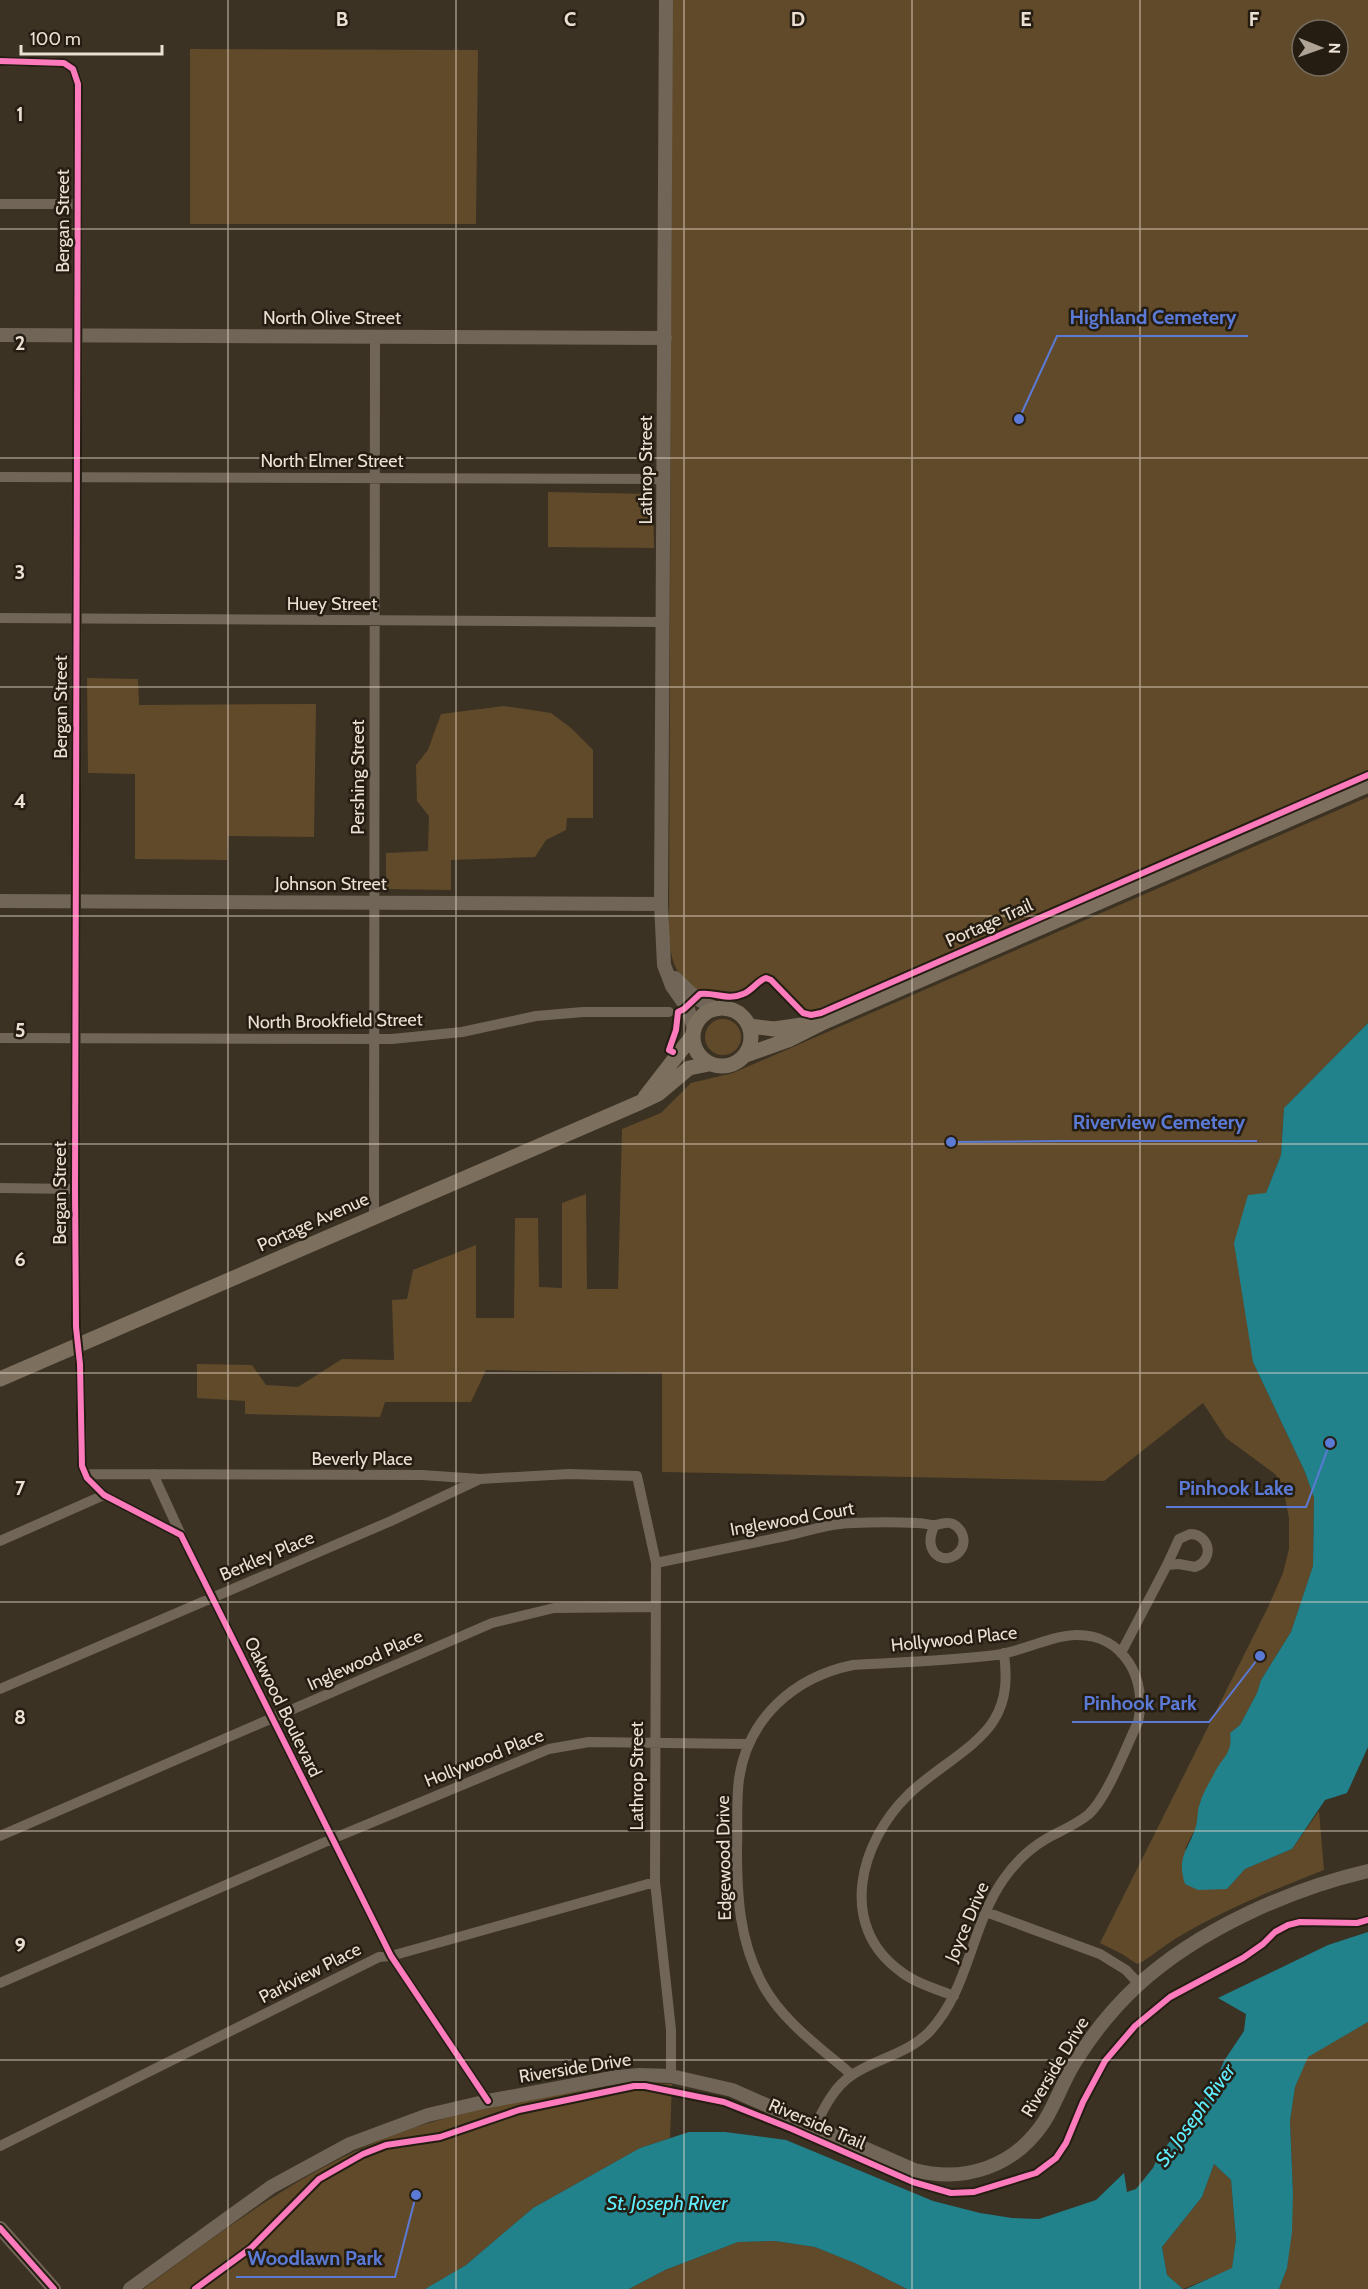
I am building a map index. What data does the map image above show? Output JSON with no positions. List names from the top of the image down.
{
  "streets": {
    "main road": ["Portage Avenue"],
    "street": [
      "Bergan Street",
      "North Olive Street",
      "North Elmer Street",
      "Lathrop Street",
      "Huey Street",
      "Pershing Street",
      "Johnson Street",
      "North Brookfield Street",
      "Beverly Place",
      "Inglewood Court",
      "Berkley Place",
      "Hollywood Place",
      "Inglewood Place",
      "Oakwood Boulevard",
      "Edgewood Drive",
      "Joyce Drive",
      "Parkview Place",
      "Riverside Drive"
    ],
    "cycle path": ["Portage Trail", "Riverside Trail"]
  },
  "crossings": [
    ["Bergan Street", "North Olive Street"],
    ["Bergan Street", "North Elmer Street"],
    ["Bergan Street", "Huey Street"],
    ["Bergan Street", "Johnson Street"],
    ["Bergan Street", "North Brookfield Street"],
    ["Bergan Street", "Portage Avenue"],
    ["North Olive Street", "Lathrop Street"],
    ["North Olive Street", "Pershing Street"],
    ["North Elmer Street", "Lathrop Street"],
    ["North Elmer Street", "Pershing Street"],
    ["Lathrop Street", "Huey Street"],
    ["Lathrop Street", "Johnson Street"],
    ["Lathrop Street", "Portage Avenue"],
    ["Lathrop Street", "Beverly Place"],
    ["Lathrop Street", "Inglewood Court"],
    ["Lathrop Street", "Hollywood Place"],
    ["Lathrop Street", "Inglewood Place"],
    ["Lathrop Street", "Parkview Place"],
    ["Lathrop Street", "Riverside Drive"],
    ["Huey Street", "Pershing Street"],
    ["Pershing Street", "Johnson Street"],
    ["Pershing Street", "North Brookfield Street"],
    ["Pershing Street", "Portage Avenue"],
    ["Beverly Place", "Berkley Place"],
    ["Berkley Place", "Oakwood Boulevard"],
    ["Hollywood Place", "Oakwood Boulevard"],
    ["Hollywood Place", "Edgewood Drive"],
    ["Hollywood Place", "Joyce Drive"],
    ["Inglewood Place", "Oakwood Boulevard"],
    ["Oakwood Boulevard", "Parkview Place"],
    ["Oakwood Boulevard", "Riverside Drive"],
    ["Edgewood Drive", "Joyce Drive"],
    ["Joyce Drive", "Riverside Drive"]
  ],
  "water": ["St. Joseph River"],
  "places": [
    "Highland Cemetery",
    "Riverview Cemetery",
    "Pinhook Lake",
    "Pinhook Park",
    "Woodlawn Park"
  ],
  "scale_bar": "100 m",
  "north": "right",
  "grid": {
    "columns": [
      "B",
      "C",
      "D",
      "E",
      "F"
    ],
    "rows": [
      "1",
      "2",
      "3",
      "4",
      "5",
      "6",
      "7",
      "8",
      "9"
    ]
  }
}
